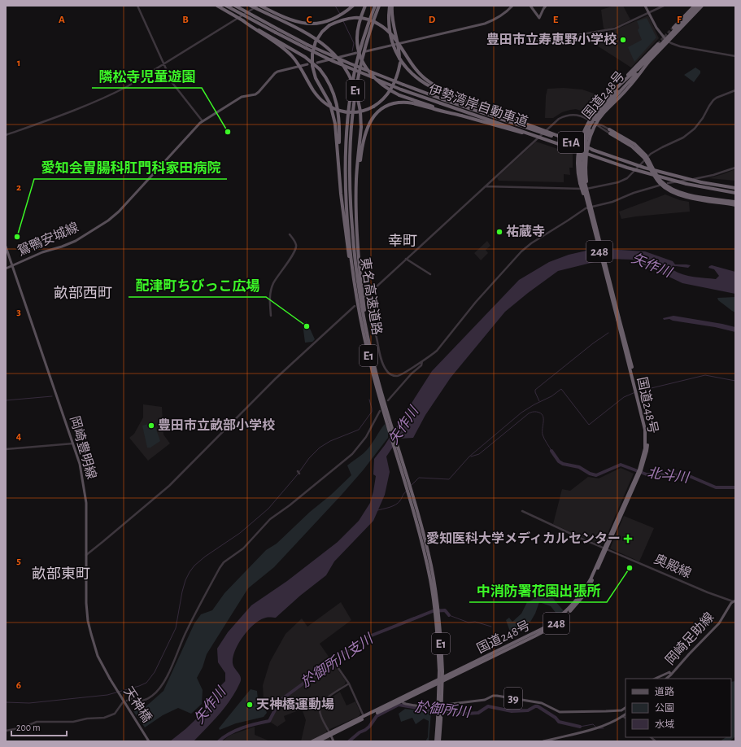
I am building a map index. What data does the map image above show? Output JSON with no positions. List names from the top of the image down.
{
  "streets": {
    "highway": [
      "E1",
      "国道248号",
      "伊勢湾岸自動車道",
      "E1A",
      "248",
      "東名高速道路"
    ],
    "main road": [
      "鴛鴨安城線",
      "岡崎豊明線",
      "岡崎足助線",
      "39",
      "天神橋"
    ],
    "street": ["奥殿線"]
  },
  "crossings": [
    ["国道248号", "248"],
    ["国道248号", "奥殿線"],
    ["国道248号", "39"],
    ["鴛鴨安城線", "岡崎豊明線"],
    ["岡崎豊明線", "天神橋"],
    ["奥殿線", "岡崎足助線"]
  ],
  "districts": ["幸町", "畝部西町", "畝部東町"],
  "water": [
    "矢作川",
    "北斗川",
    "於御所川支川",
    "於御所川"
  ],
  "places": {
    "other": [
      "豊田市立寿恵野小学校",
      "隣松寺児童遊園",
      "祐蔵寺",
      "愛知会胃腸科肛門科家田病院",
      "配津町ちびっこ広場",
      "豊田市立畝部小学校",
      "中消防署花園出張所",
      "天神橋運動場"
    ],
    "health": ["愛知医科大学メディカルセンター"]
  },
  "legend": ["道路", "公園", "水域"],
  "scale_bar": "200 m",
  "grid": {
    "columns": [
      "A",
      "B",
      "C",
      "D",
      "E",
      "F"
    ],
    "rows": [
      "1",
      "2",
      "3",
      "4",
      "5",
      "6"
    ]
  }
}
